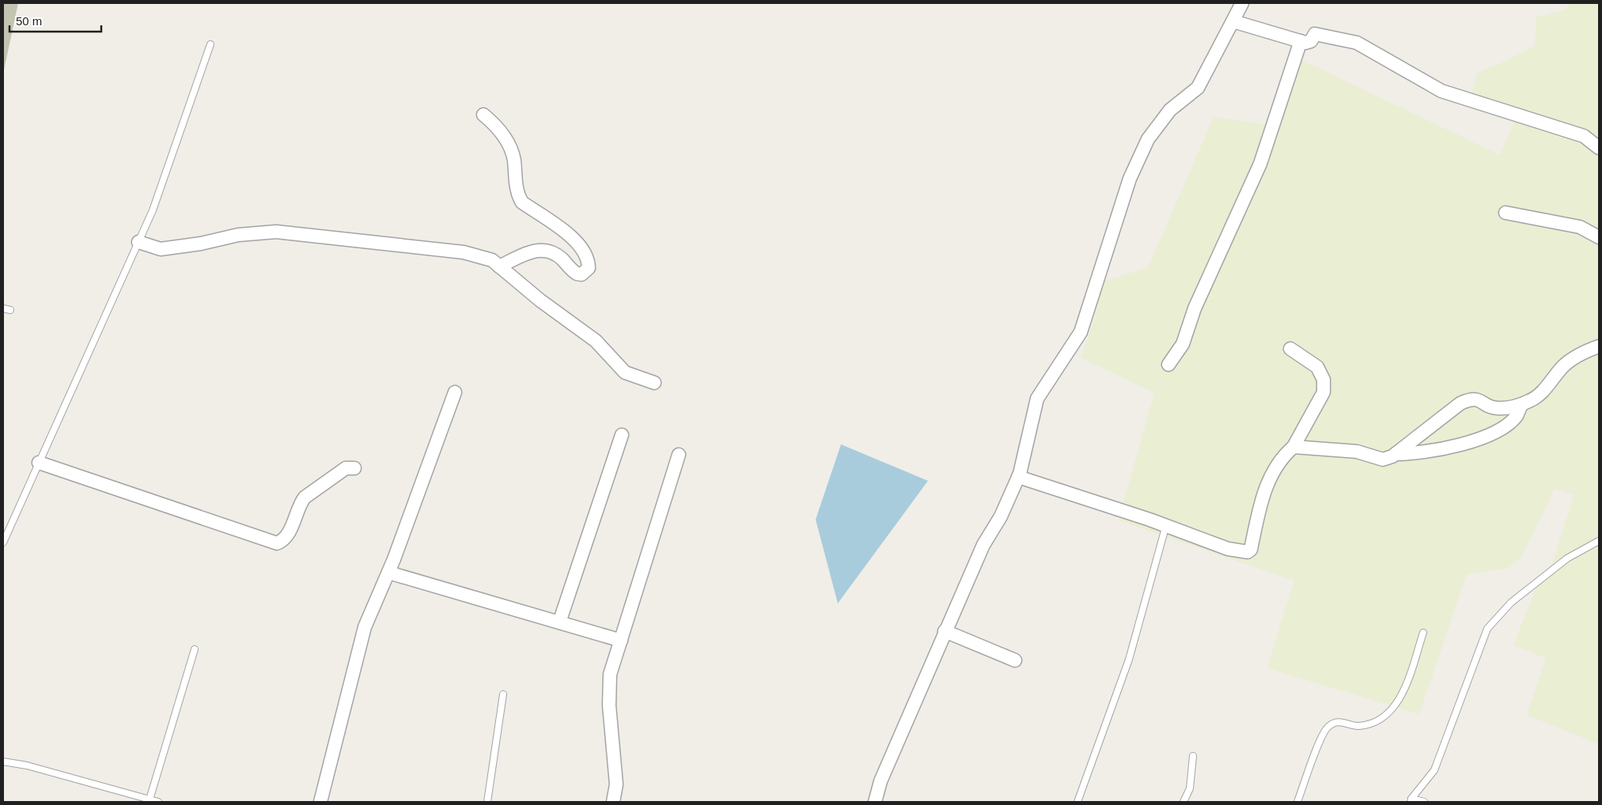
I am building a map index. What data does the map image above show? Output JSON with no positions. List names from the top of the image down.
{
  "scale_bar": "50 m"
}
